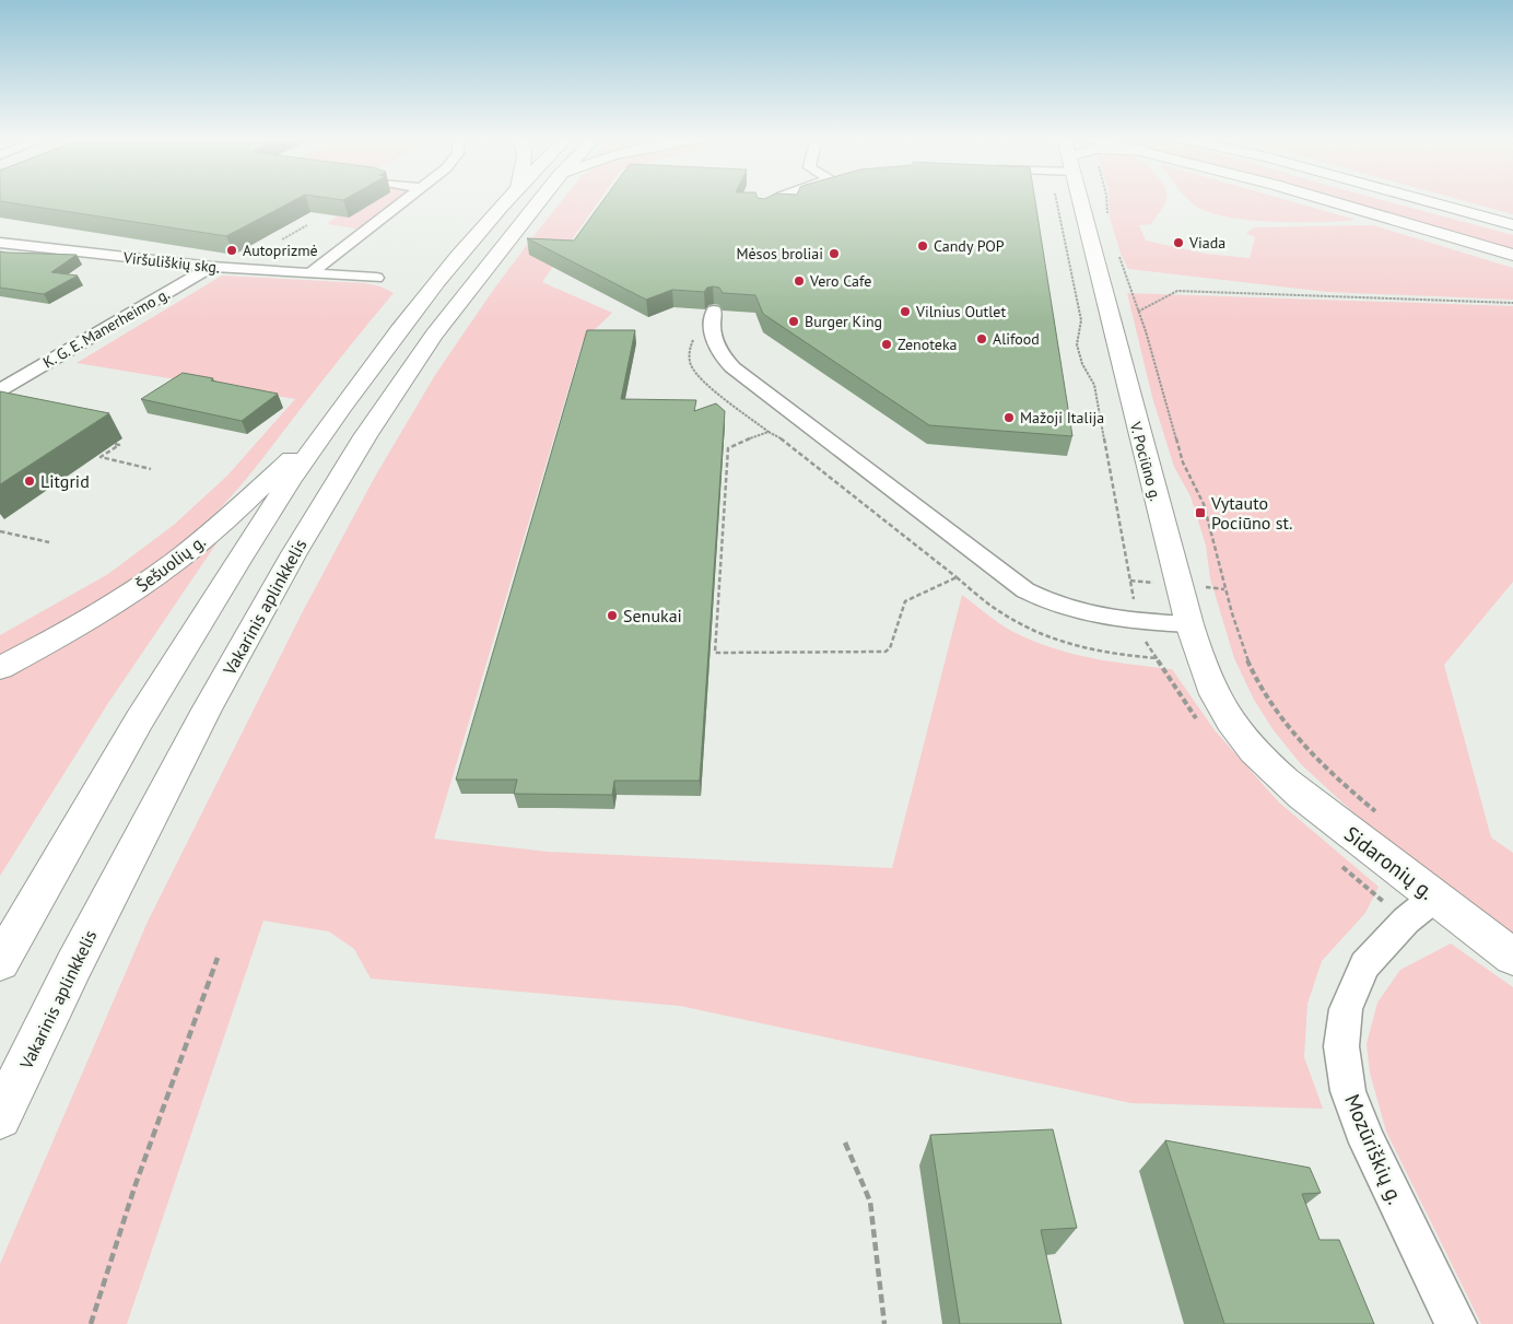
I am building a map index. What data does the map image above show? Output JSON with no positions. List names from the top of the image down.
{
  "streets": {
    "main road": [
      "V. Pociūno g.",
      "Šešuolių g.",
      "Vakarinis aplinkkelis",
      "Sidaronių g."
    ],
    "street": ["Viršuliškių skg.", "K. G. E. Manerheimo g.", "Mozūriškių g."]
  },
  "crossings": [
    ["Viršuliškių skg.", "K. G. E. Manerheimo g."],
    ["V. Pociūno g.", "Sidaronių g."],
    ["Sidaronių g.", "Mozūriškių g."]
  ],
  "places": {
    "other": [
      "Viada",
      "Candy POP",
      "Autoprizmė",
      "Mėsos broliai",
      "Vero Cafe",
      "Vilnius Outlet",
      "Burger King",
      "Alifood",
      "Zenoteka",
      "Mažoji Italija",
      "Litgrid",
      "Senukai"
    ],
    "transit": ["Vytauto Pociūno st."]
  }
}
